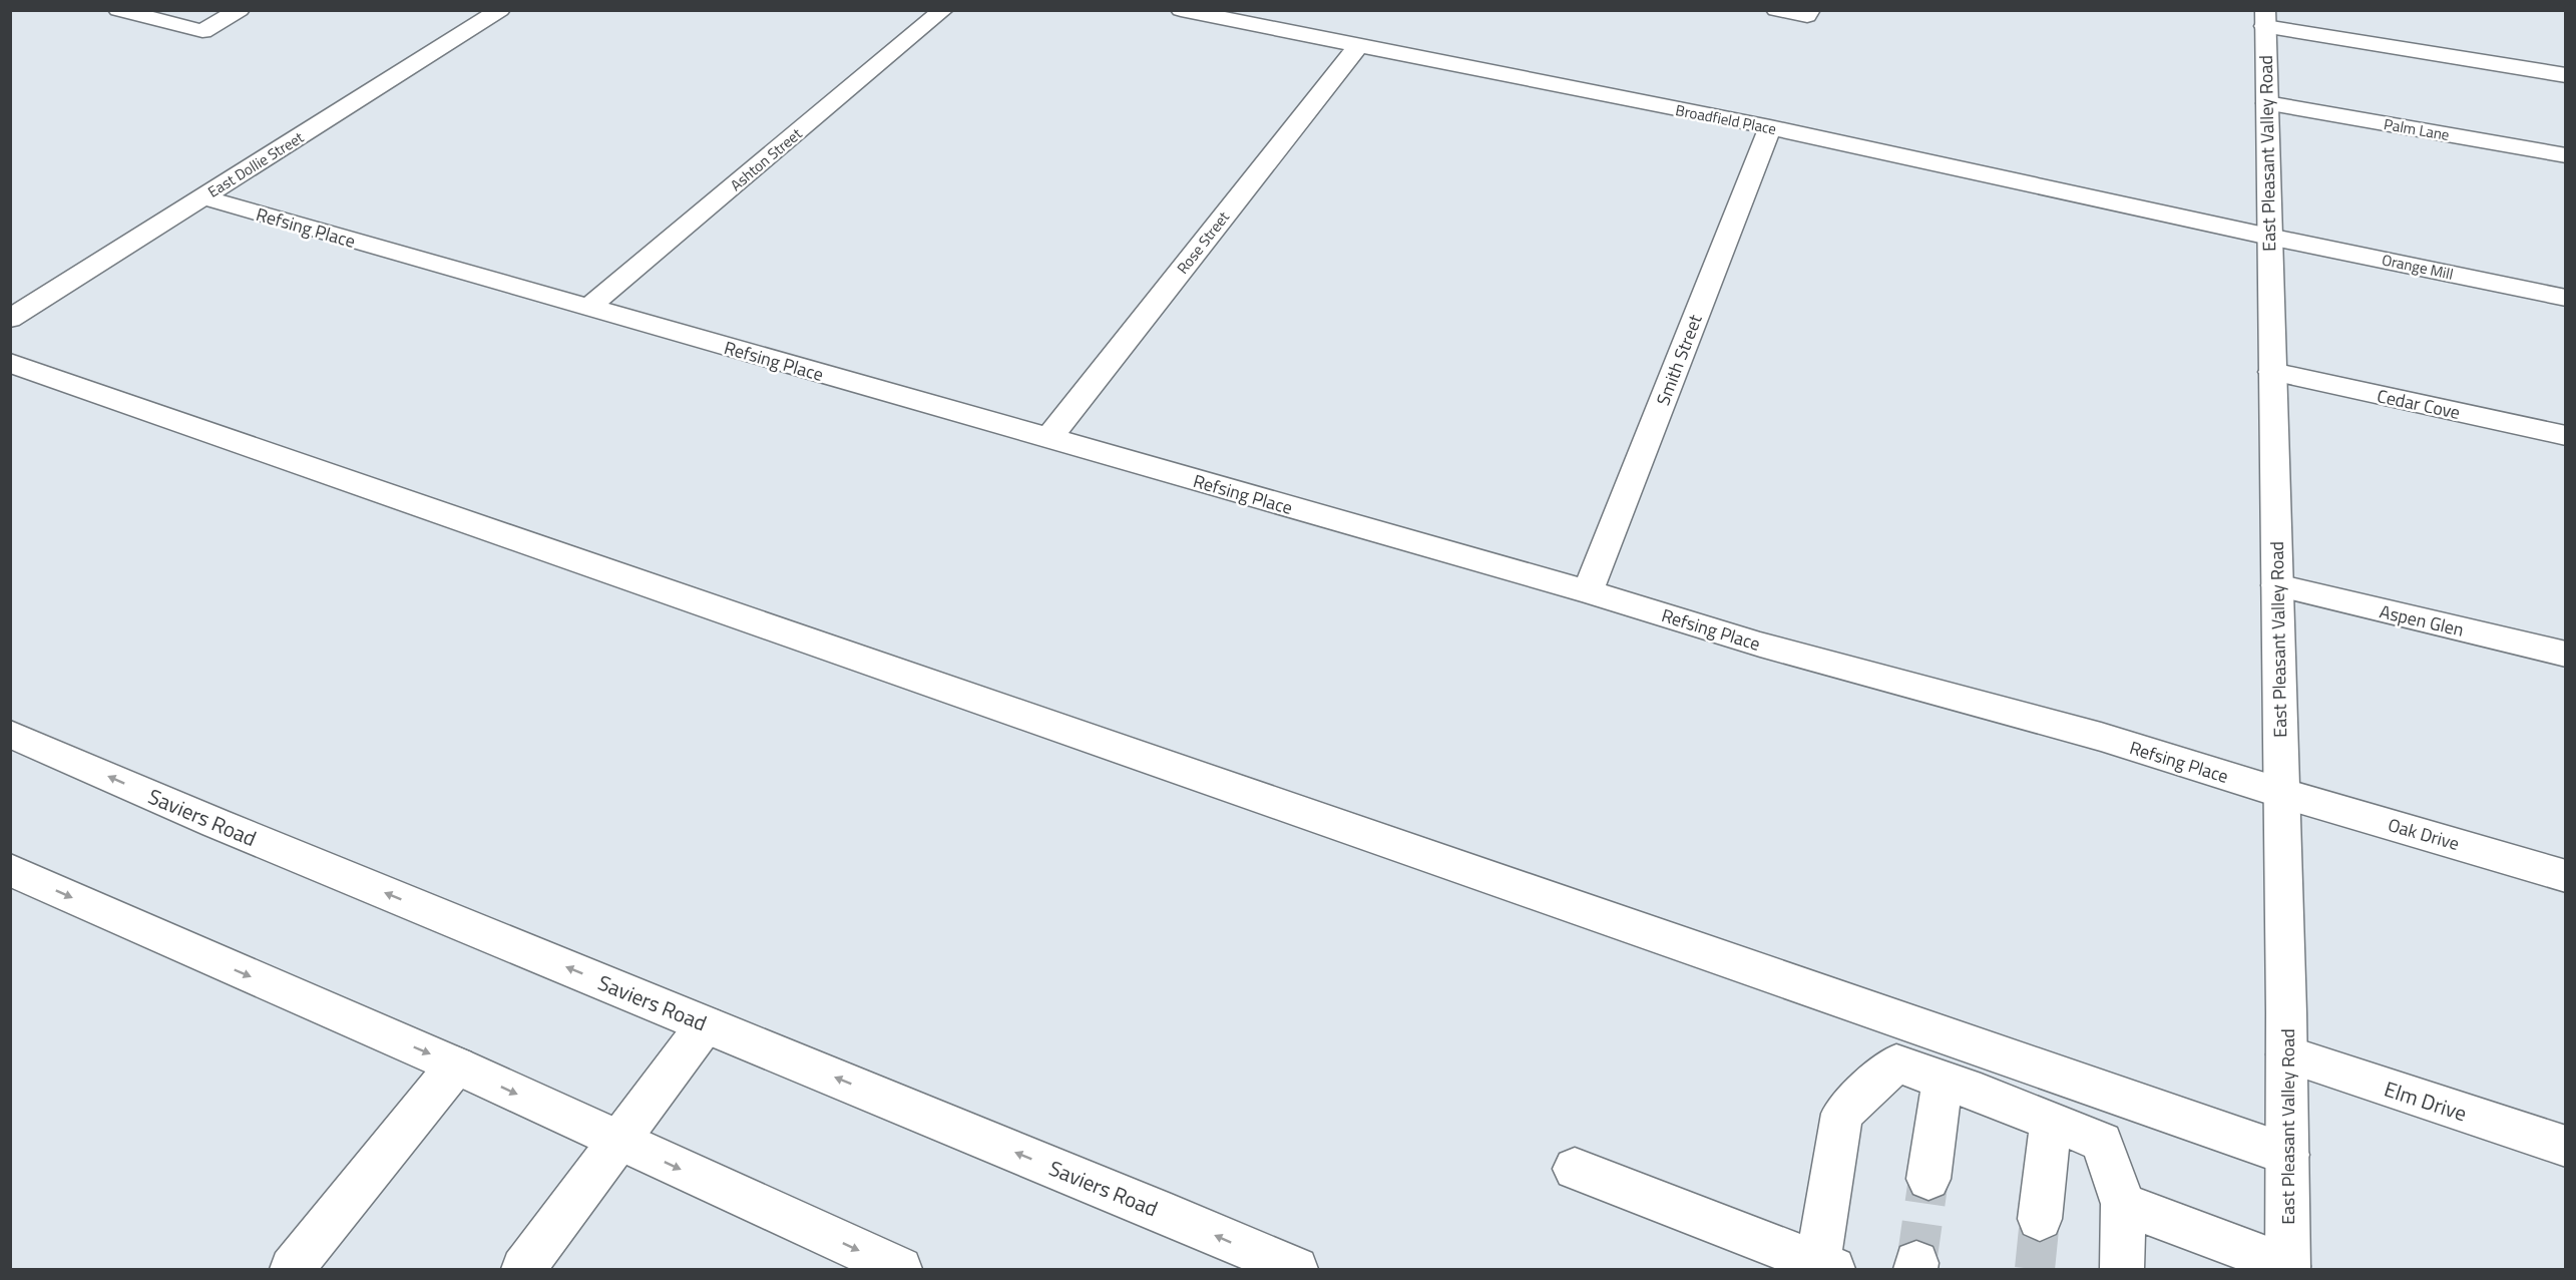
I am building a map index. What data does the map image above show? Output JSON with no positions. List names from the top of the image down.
{
  "streets": {
    "street": [
      "Broadfield Place",
      "Palm Lane",
      "East Pleasant Valley Road",
      "Ashton Street",
      "East Dollie Street",
      "Refsing Place",
      "Rose Street",
      "Orange Mill",
      "Smith Street",
      "Cedar Cove",
      "Aspen Glen",
      "Saviers Road",
      "Oak Drive",
      "Elm Drive"
    ]
  },
  "crossings": [
    ["Broadfield Place", "East Pleasant Valley Road"],
    ["Broadfield Place", "Rose Street"],
    ["Broadfield Place", "Orange Mill"],
    ["Broadfield Place", "Smith Street"],
    ["Palm Lane", "East Pleasant Valley Road"],
    ["East Pleasant Valley Road", "Refsing Place"],
    ["East Pleasant Valley Road", "Orange Mill"],
    ["East Pleasant Valley Road", "Cedar Cove"],
    ["East Pleasant Valley Road", "Aspen Glen"],
    ["East Pleasant Valley Road", "Oak Drive"],
    ["East Pleasant Valley Road", "Elm Drive"],
    ["Ashton Street", "Refsing Place"],
    ["East Dollie Street", "Refsing Place"],
    ["Refsing Place", "Rose Street"],
    ["Refsing Place", "Smith Street"],
    ["Refsing Place", "Oak Drive"]
  ]
}
